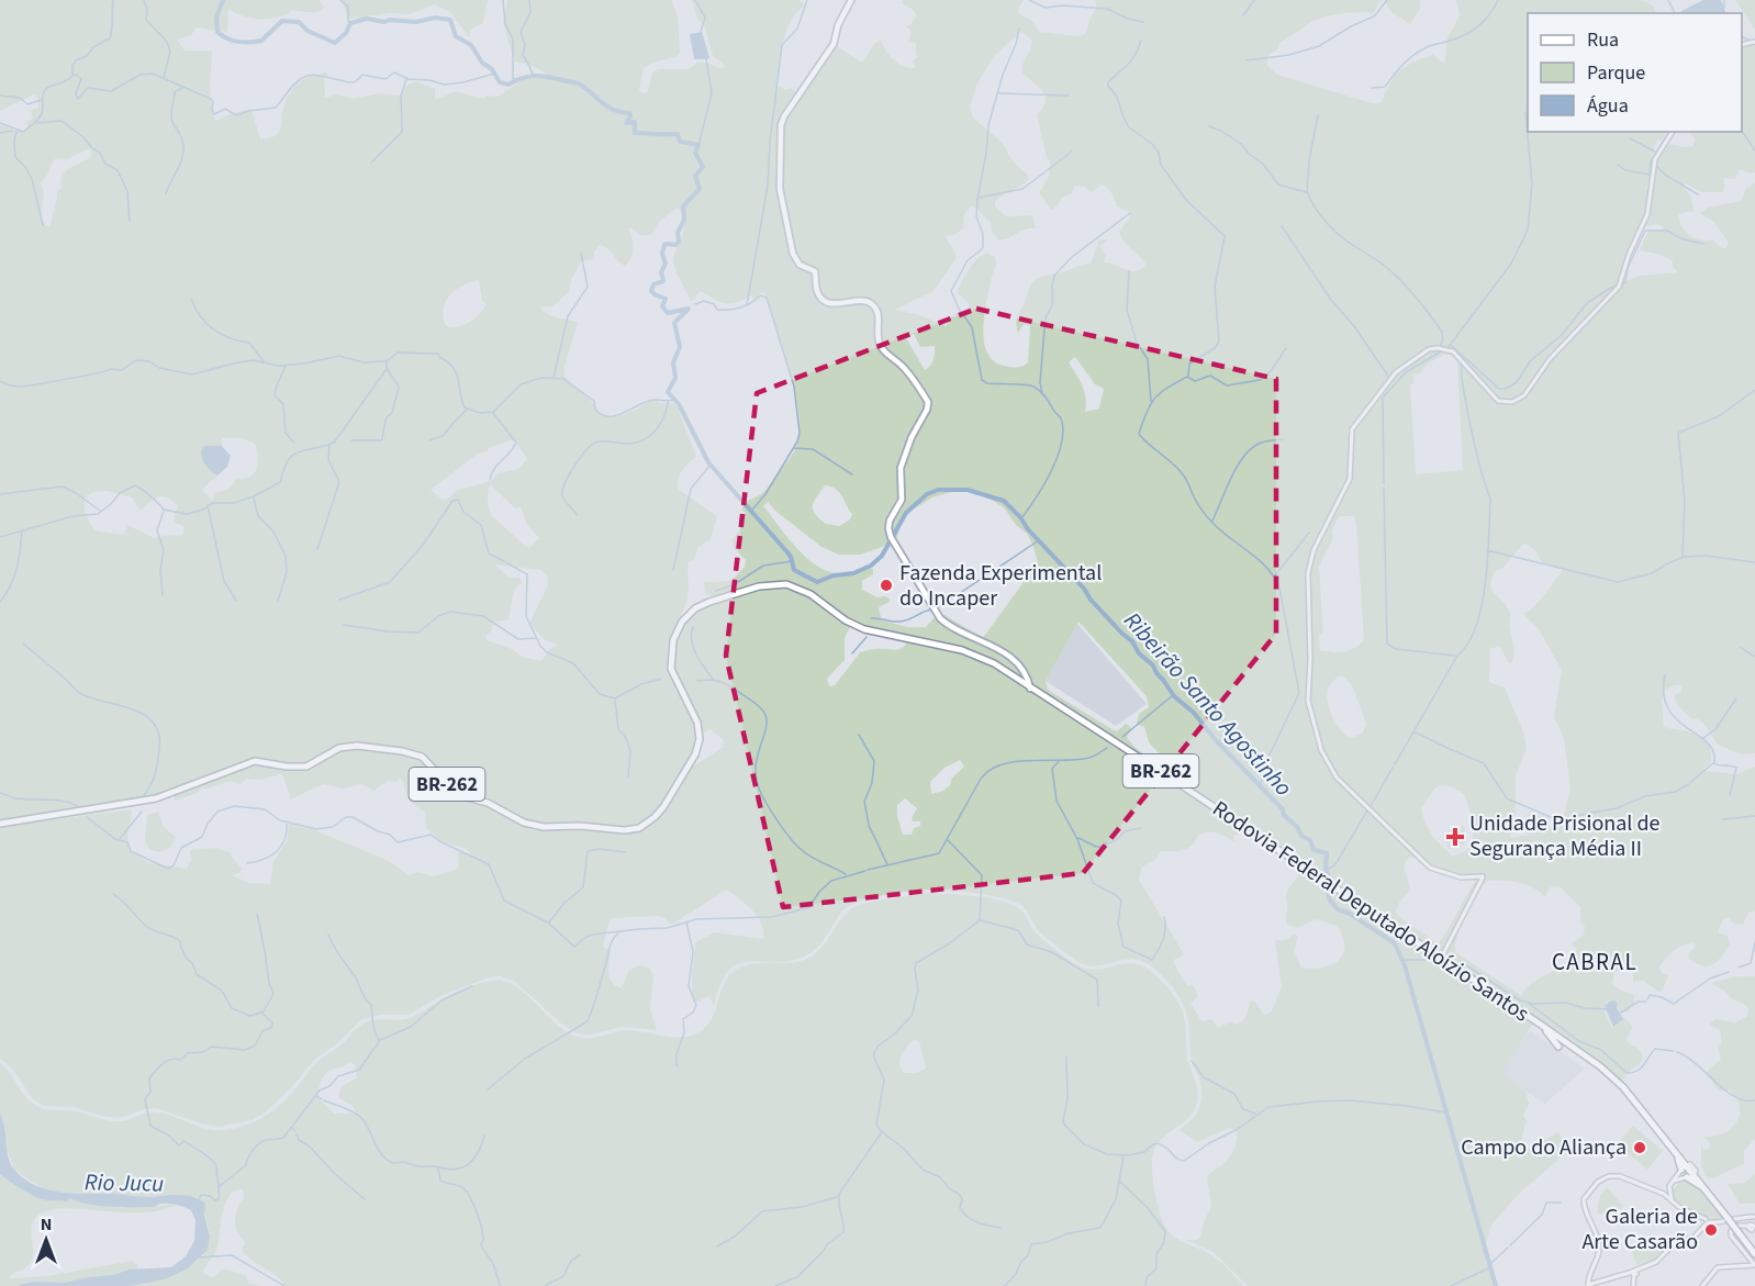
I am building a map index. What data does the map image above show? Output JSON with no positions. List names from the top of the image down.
{
  "streets": {
    "highway": ["BR-262", "Rodovia Federal Deputado Aloízio Santos"]
  },
  "districts": ["CABRAL"],
  "water": ["Ribeirão Santo Agostinho", "Rio Jucu"],
  "places": {
    "other": ["Fazenda Experimental do Incaper", "Campo do Aliança", "Galeria de Arte Casarão"],
    "health": ["Unidade Prisional de Segurança Média II"]
  },
  "legend": ["Rua", "Parque", "Água"],
  "north": "top"
}
